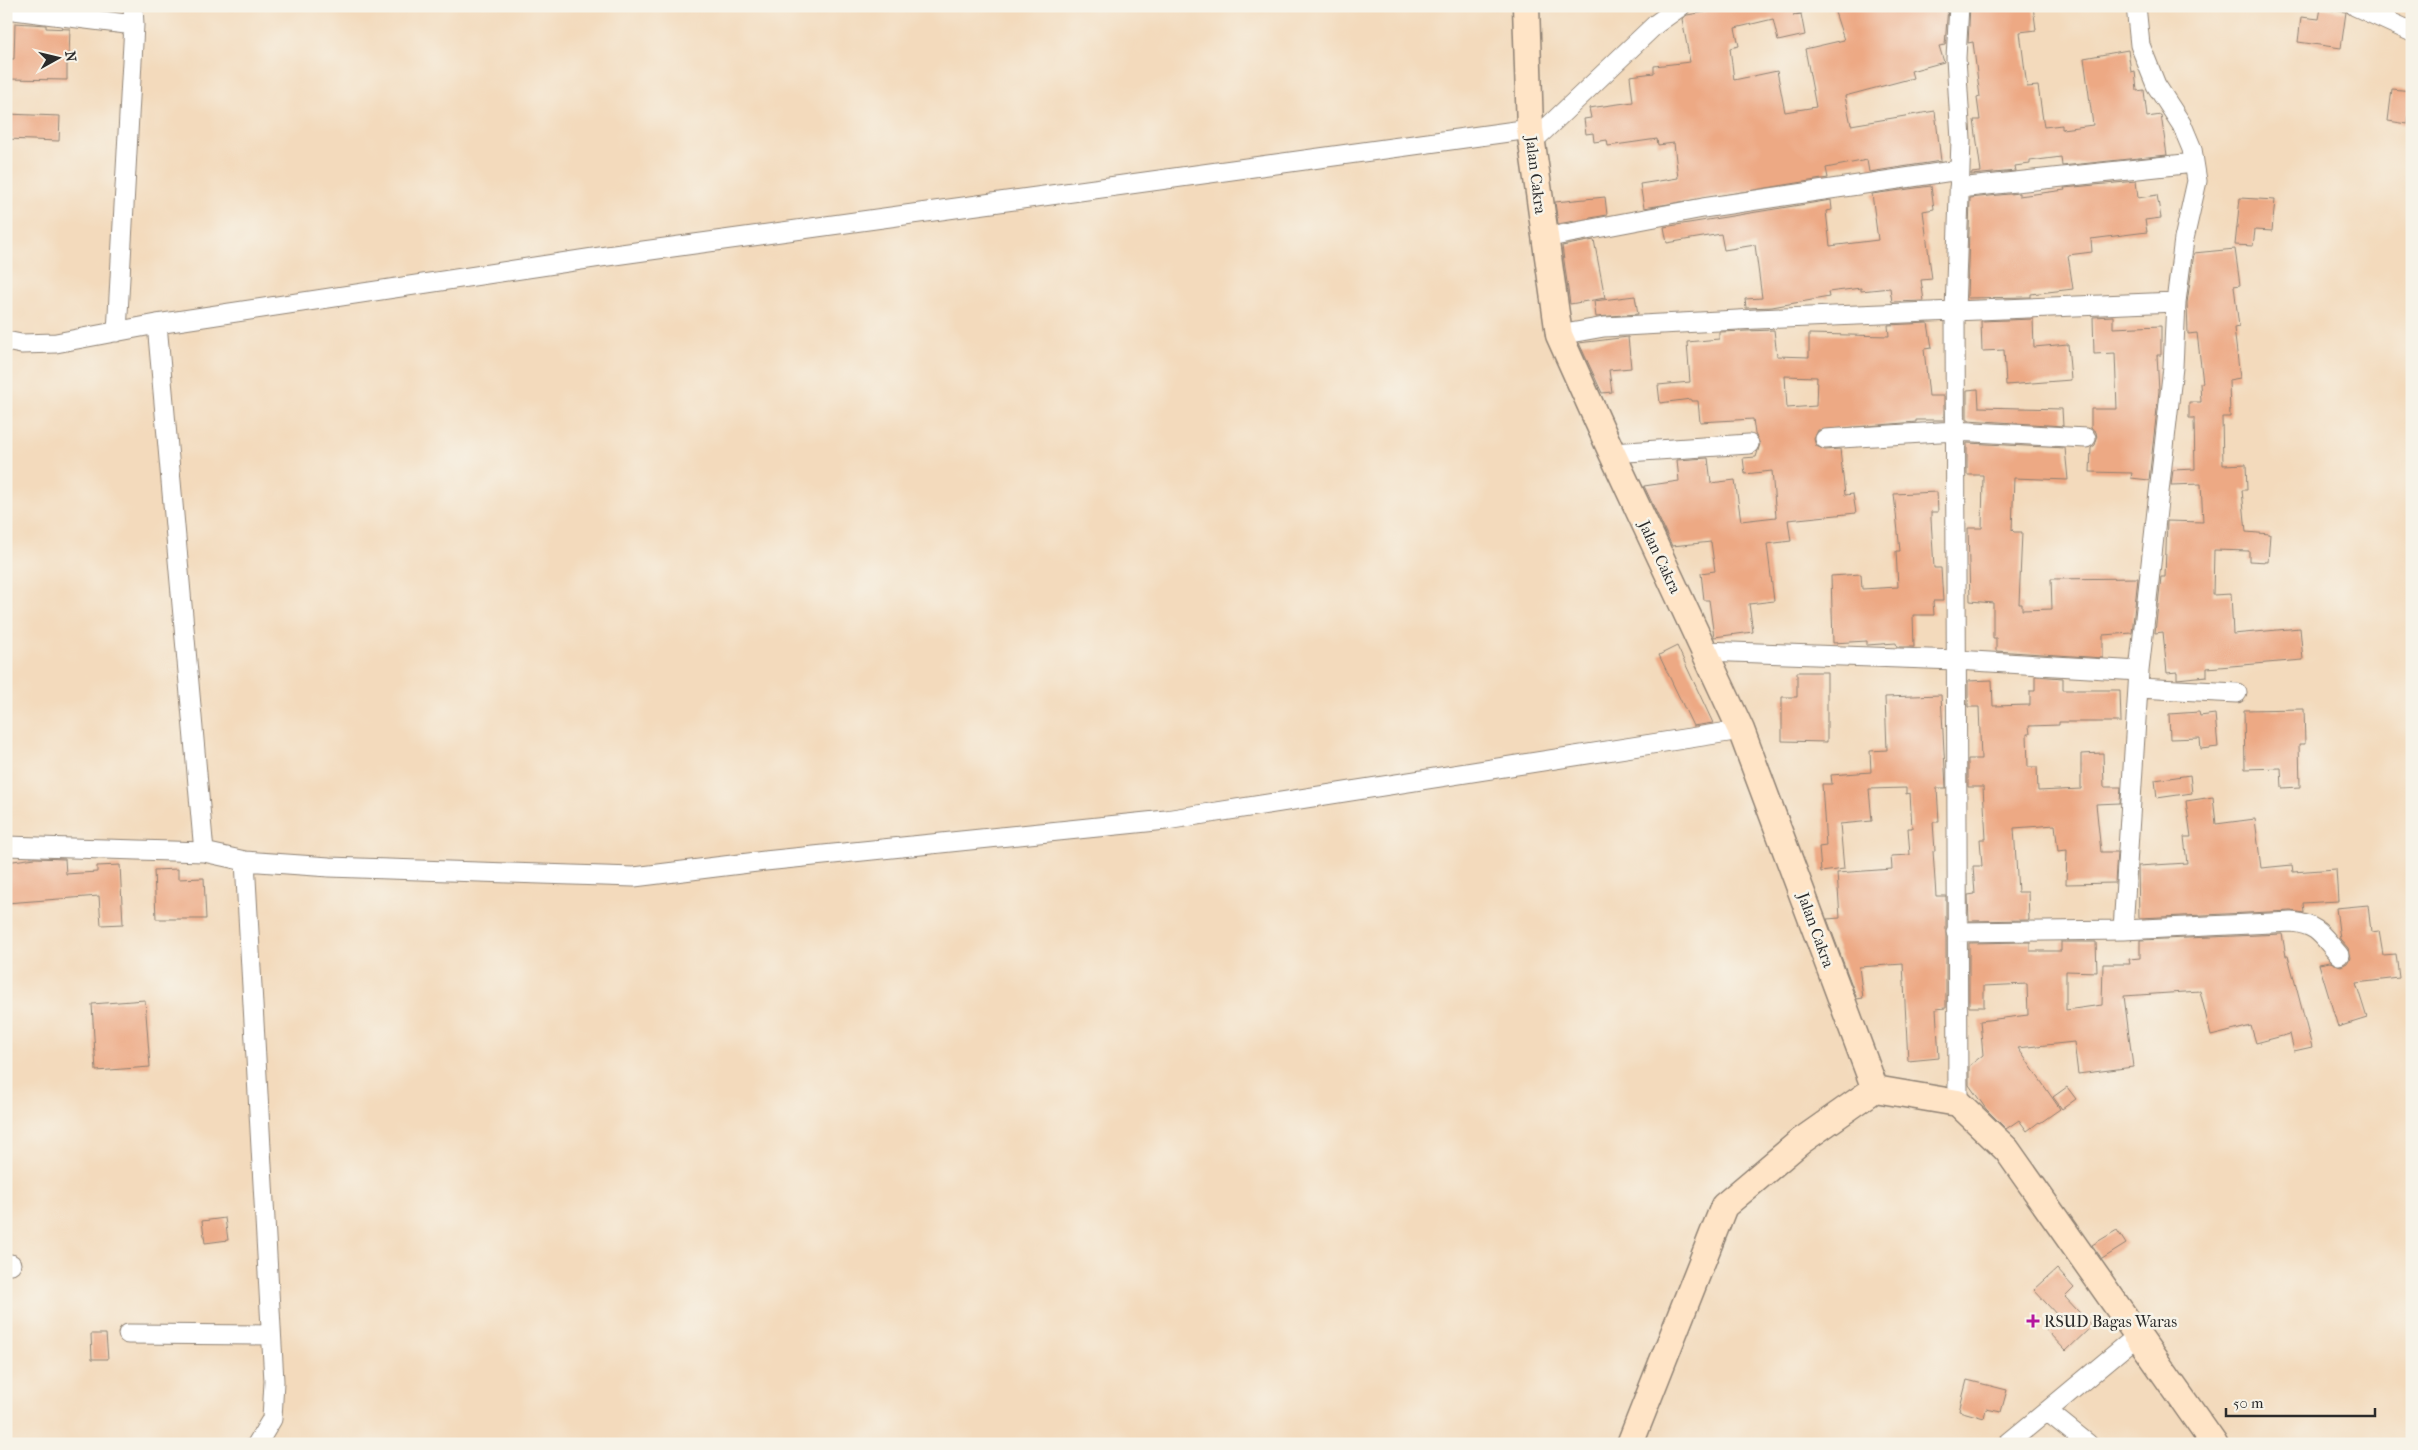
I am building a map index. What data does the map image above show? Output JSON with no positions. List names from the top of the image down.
{
  "streets": {
    "street": ["Jalan Cakra"]
  },
  "places": {
    "health": ["RSUD Bagas Waras"]
  },
  "scale_bar": "50 m",
  "north": "right"
}
